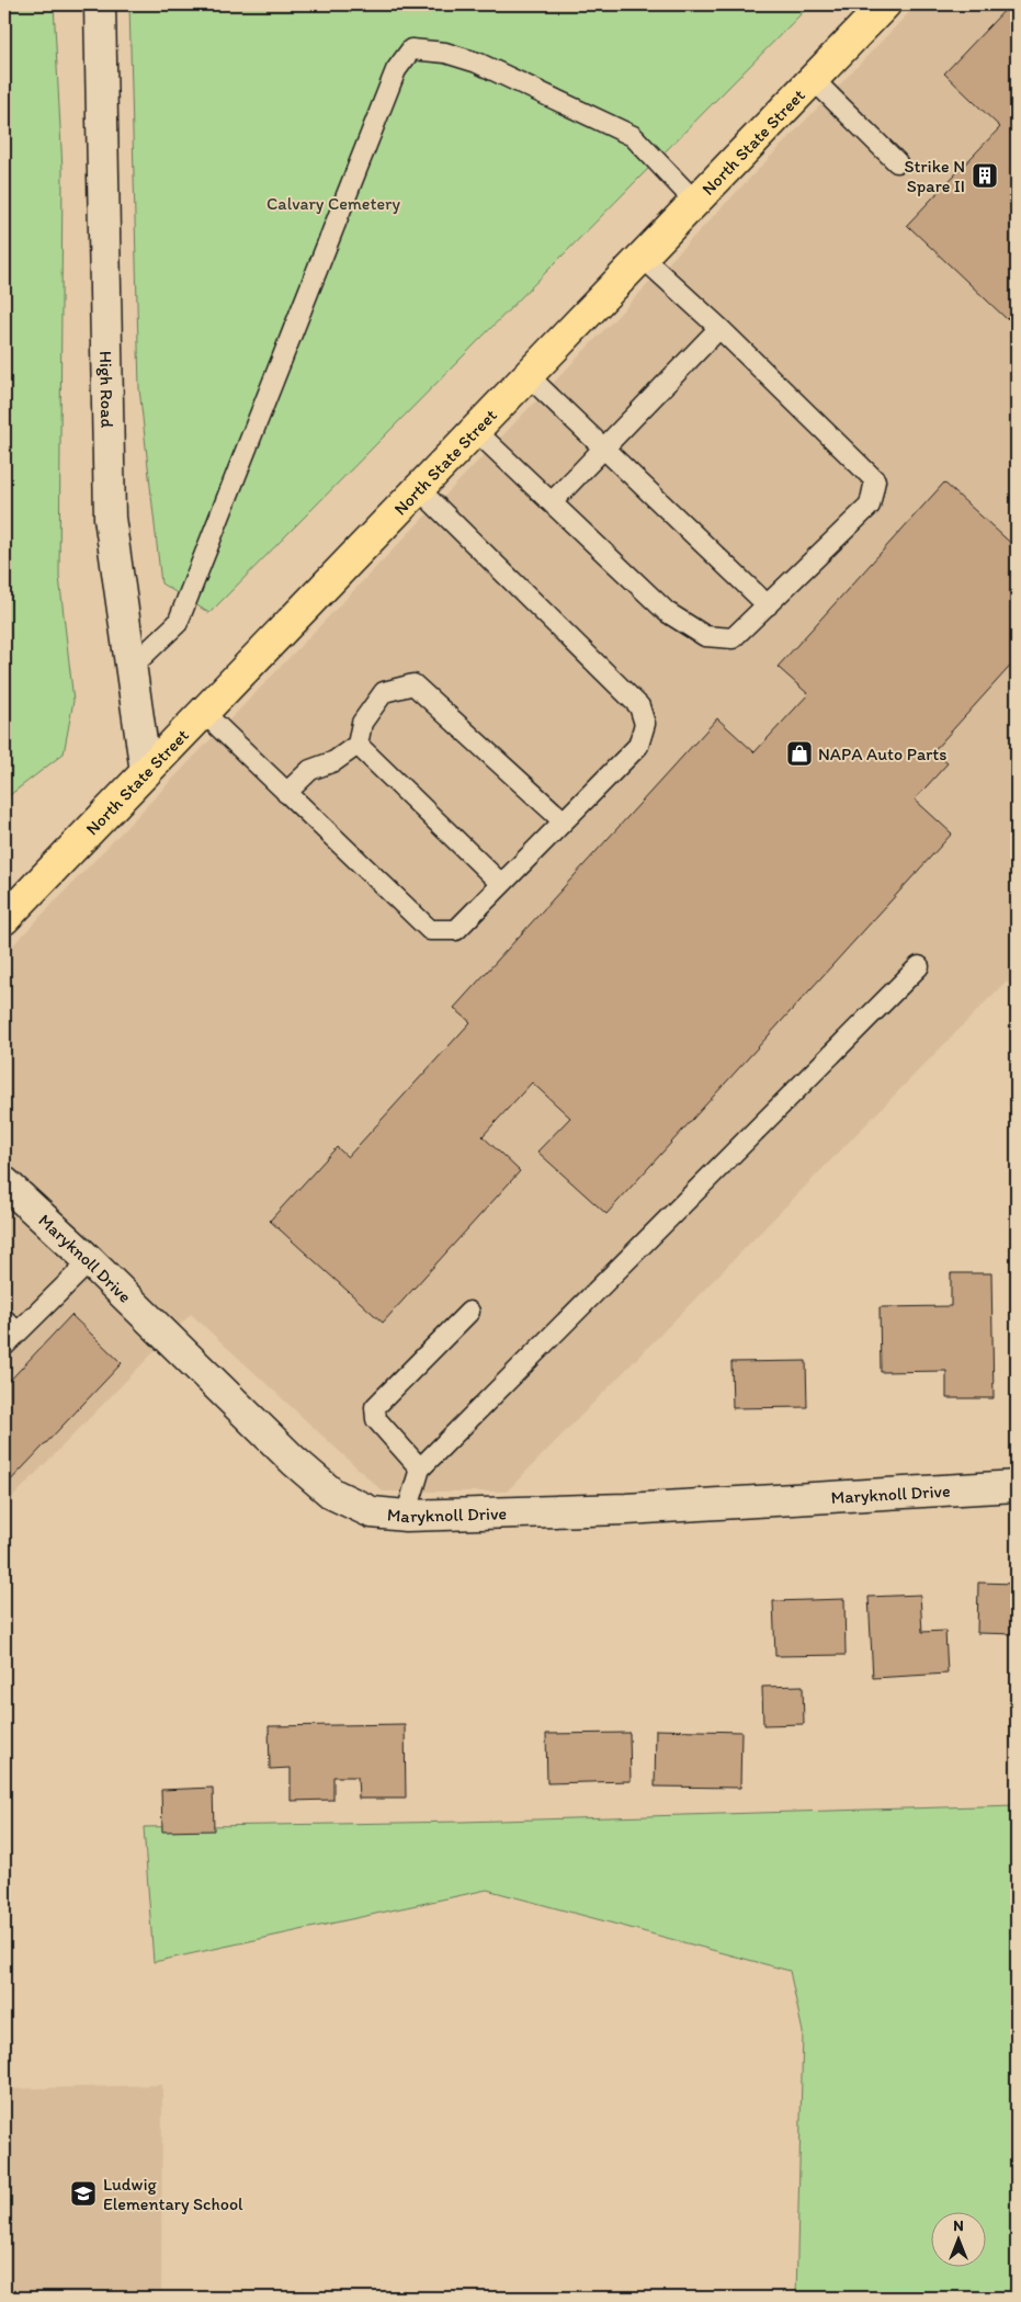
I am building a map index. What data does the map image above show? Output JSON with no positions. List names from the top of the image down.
{
  "streets": {
    "main road": ["North State Street"],
    "street": ["High Road", "Maryknoll Drive"]
  },
  "crossings": [
    ["North State Street", "High Road"]
  ],
  "parks": ["Calvary Cemetery"],
  "places": {
    "building": ["Strike N Spare II"],
    "shop": ["NAPA Auto Parts"],
    "school or university": ["Ludwig Elementary School"]
  },
  "north": "top"
}
